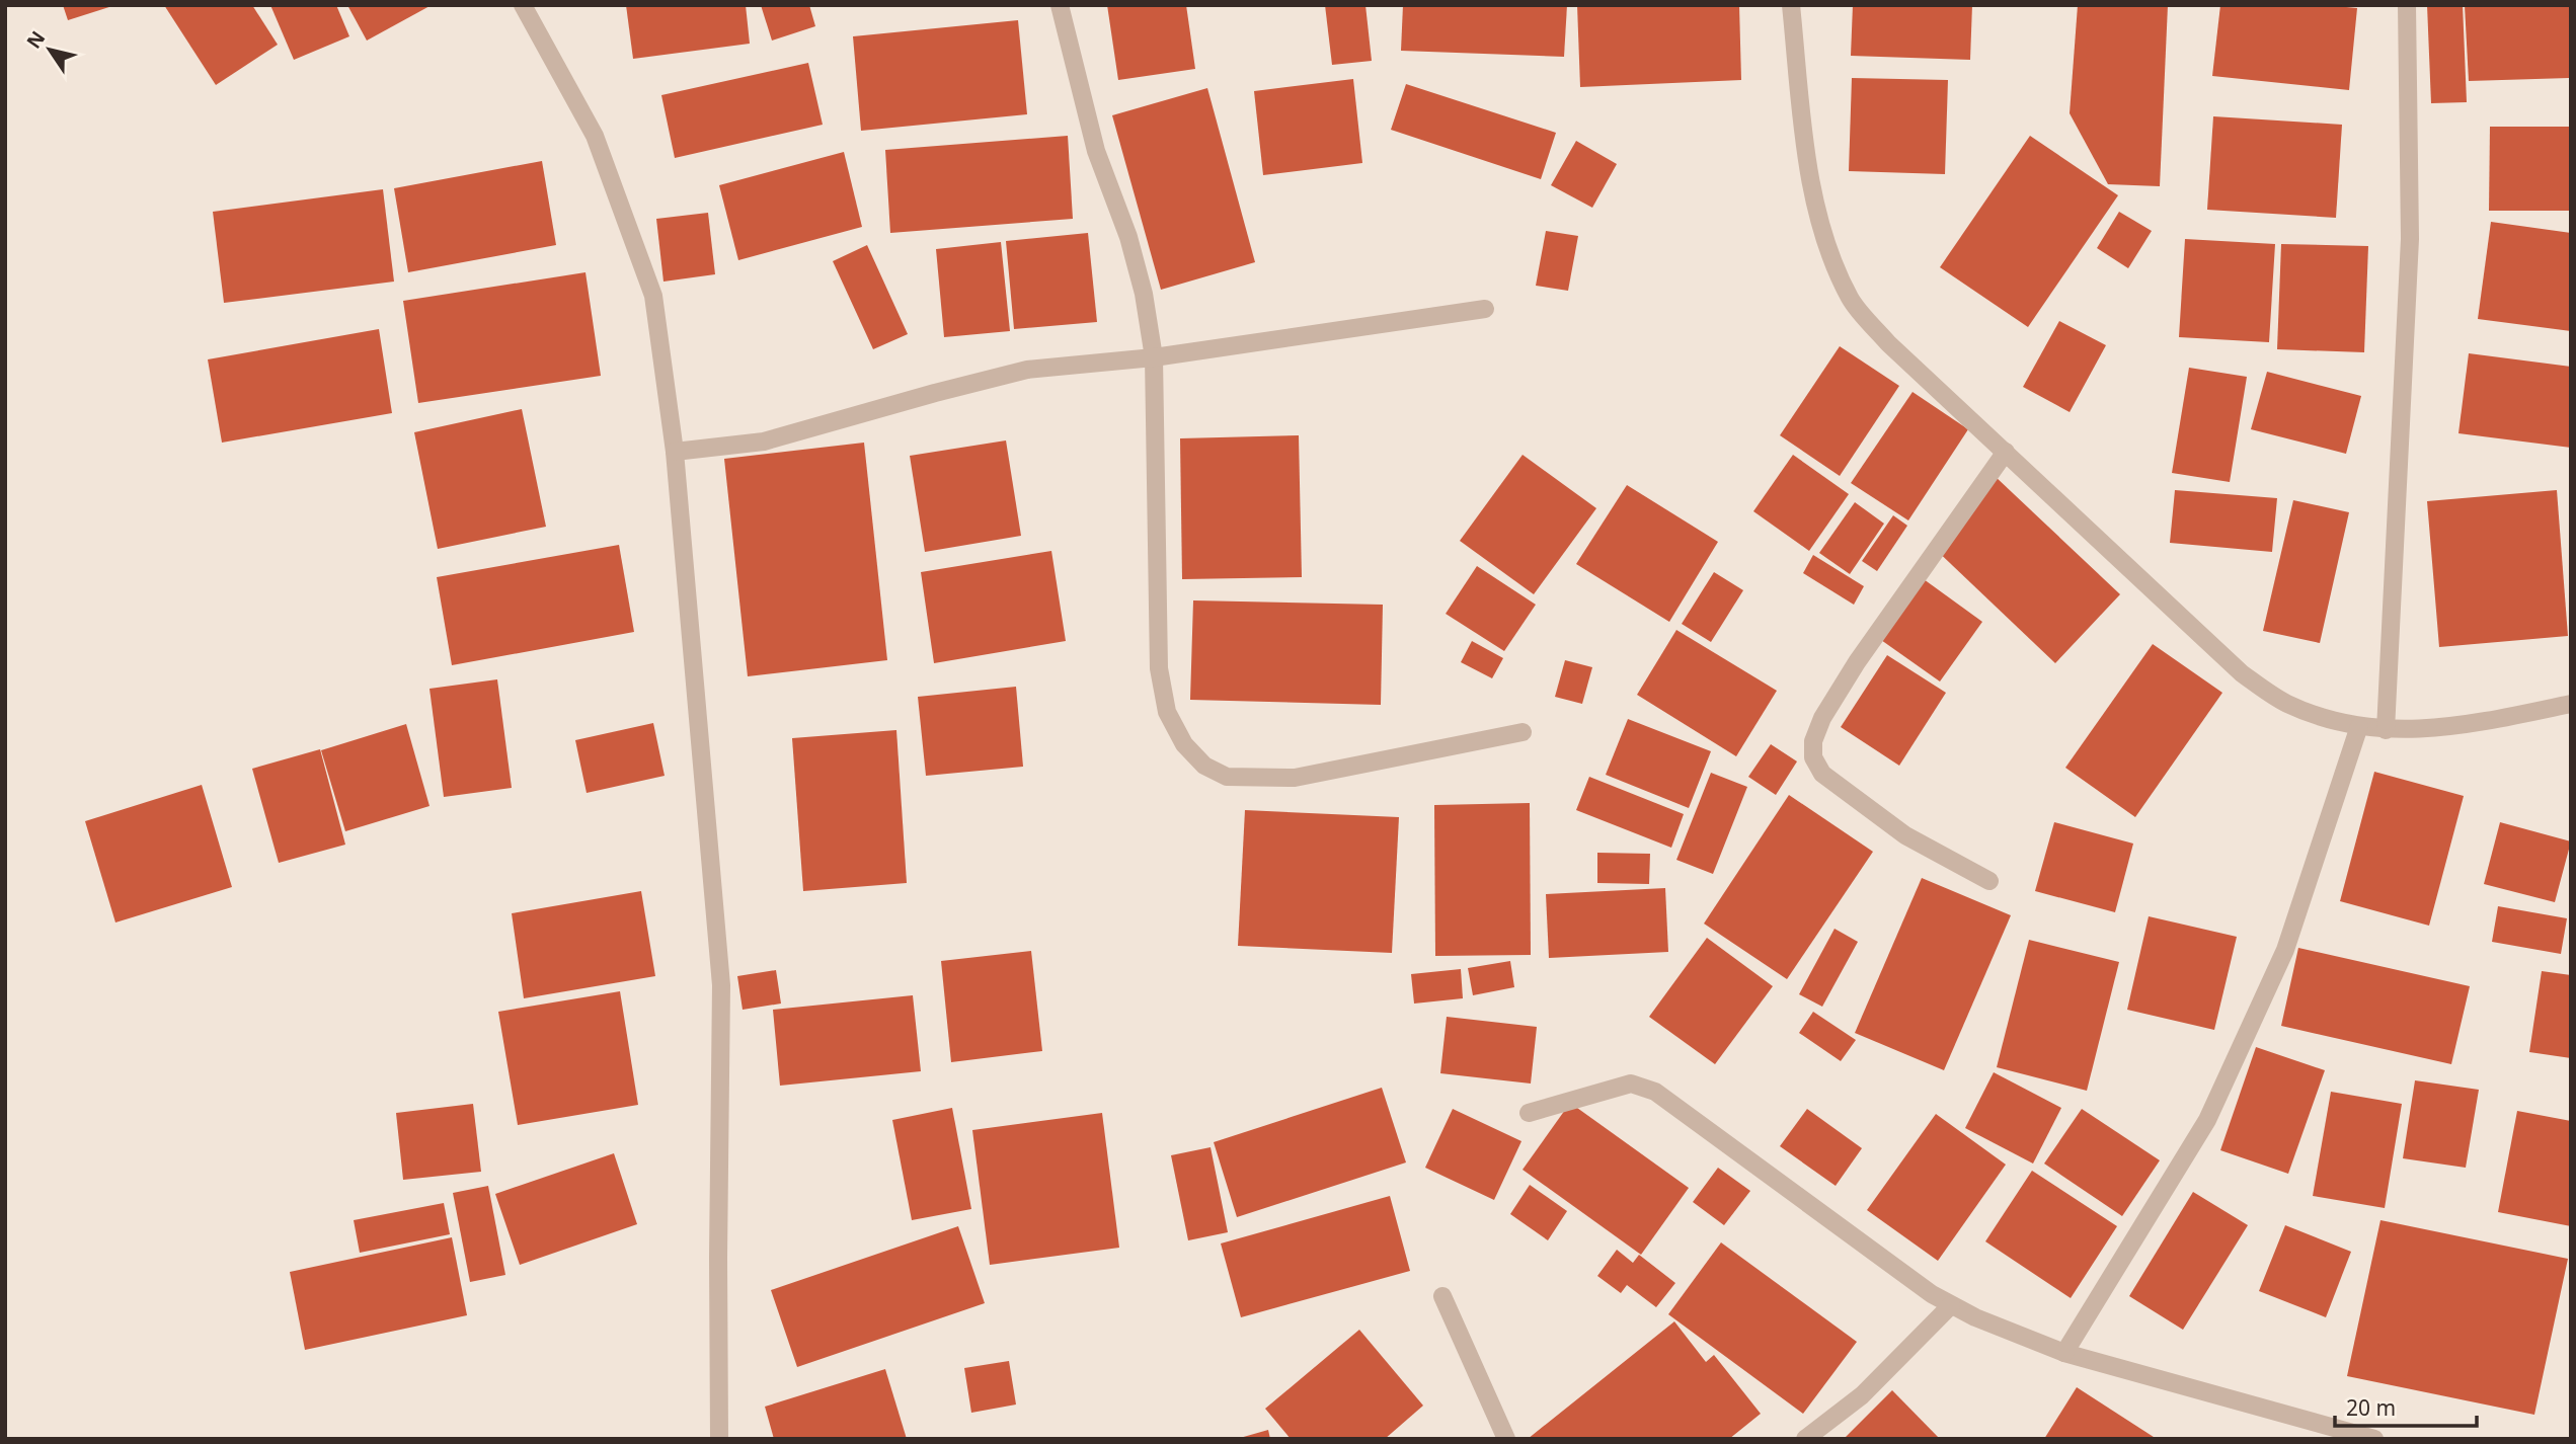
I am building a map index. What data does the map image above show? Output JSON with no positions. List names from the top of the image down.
{
  "scale_bar": "20 m",
  "north": "top left"
}
